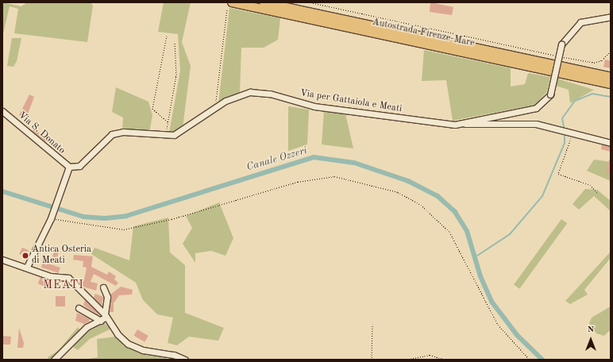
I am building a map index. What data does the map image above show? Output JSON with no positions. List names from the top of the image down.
{
  "streets": {
    "highway": ["Autostrada Firenze-Mare"],
    "street": ["Via per Gattaiola e Meati", "Via S. Donato"]
  },
  "crossings": [
    ["Via per Gattaiola e Meati", "Via S. Donato"]
  ],
  "districts": ["MEATI"],
  "water": ["Canale Ozzeri"],
  "places": ["Antica Osteria di Meati"],
  "north": "top"
}
